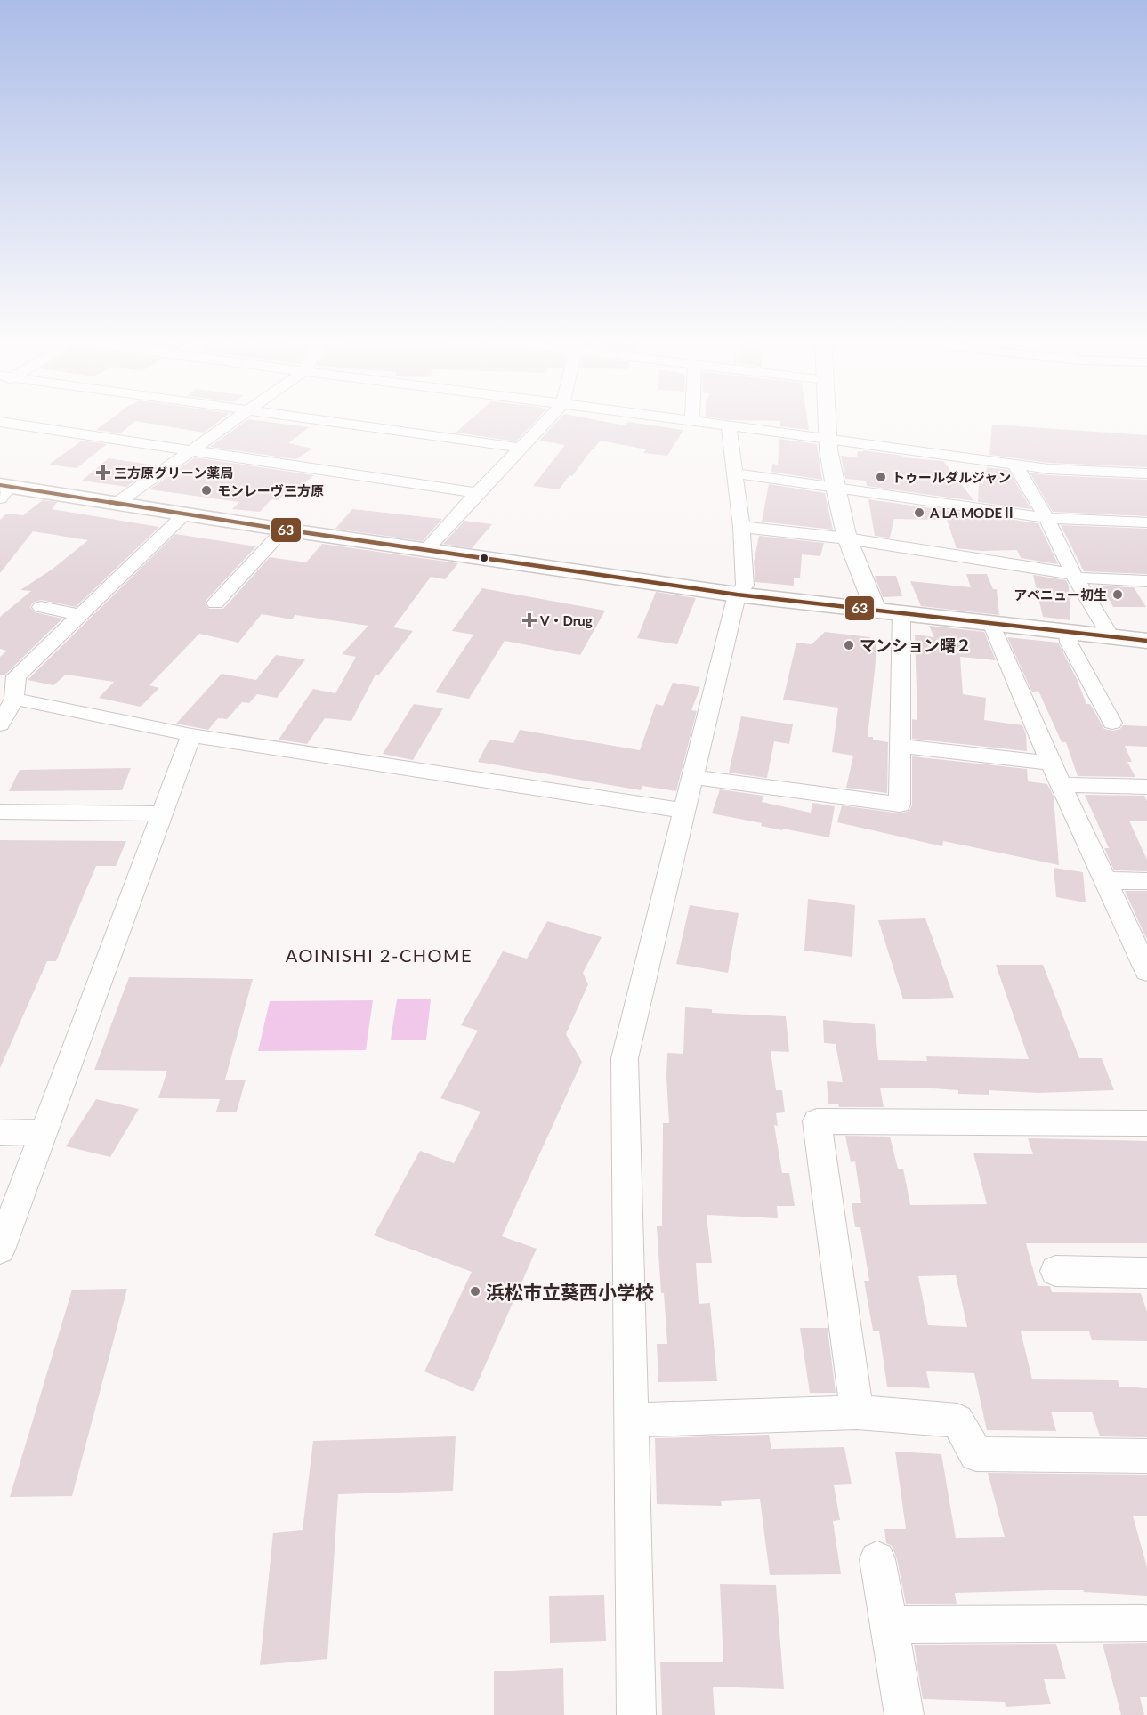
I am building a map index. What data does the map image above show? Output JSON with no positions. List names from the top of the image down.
{
  "districts": ["AOINISHI 2-CHOME"],
  "places": {
    "health": ["三方原グリーン薬局", "V・Drug"],
    "other": [
      "トゥールダルジャン",
      "モンレーヴ三方原",
      "A LA MODEⅡ",
      "アベニュー初生",
      "マンション曙２",
      "浜松市立葵西小学校"
    ]
  },
  "lines": ["transit line 63"]
}
